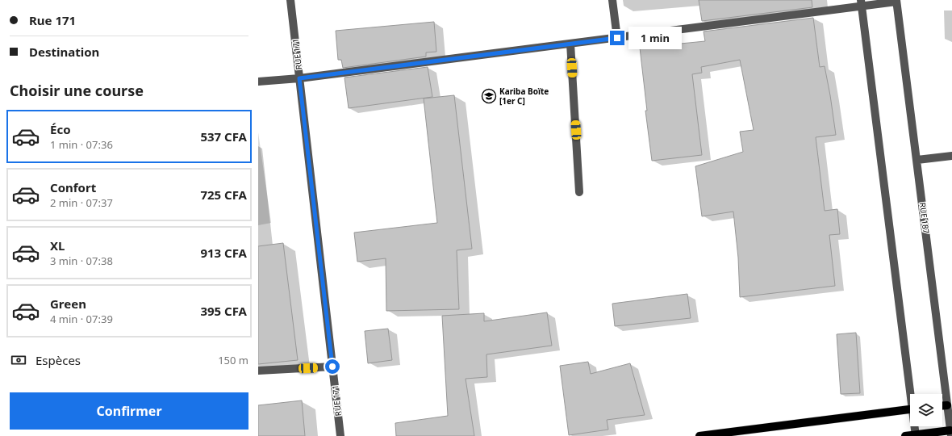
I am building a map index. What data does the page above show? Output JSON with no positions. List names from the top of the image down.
{
  "streets": {
    "street": ["RUE 171", "RUE 187"]
  },
  "places": {
    "school or university": ["Kariba Boïte [1er C]"]
  },
  "page": {
    "banner": ["Rue 171", "Destination"],
    "bubble": "1 min",
    "heading": "Choisir une course",
    "list": [
      {
        "name": "Éco",
        "note": "1 min · 07:36",
        "value": "537 CFA"
      },
      {
        "name": "Confort",
        "note": "2 min · 07:37",
        "value": "725 CFA"
      },
      {
        "name": "XL",
        "note": "3 min · 07:38",
        "value": "913 CFA"
      },
      {
        "name": "Green",
        "note": "4 min · 07:39",
        "value": "395 CFA"
      }
    ],
    "pay": ["Espèces", "150 m"],
    "buttons": "Confirmer"
  }
}
